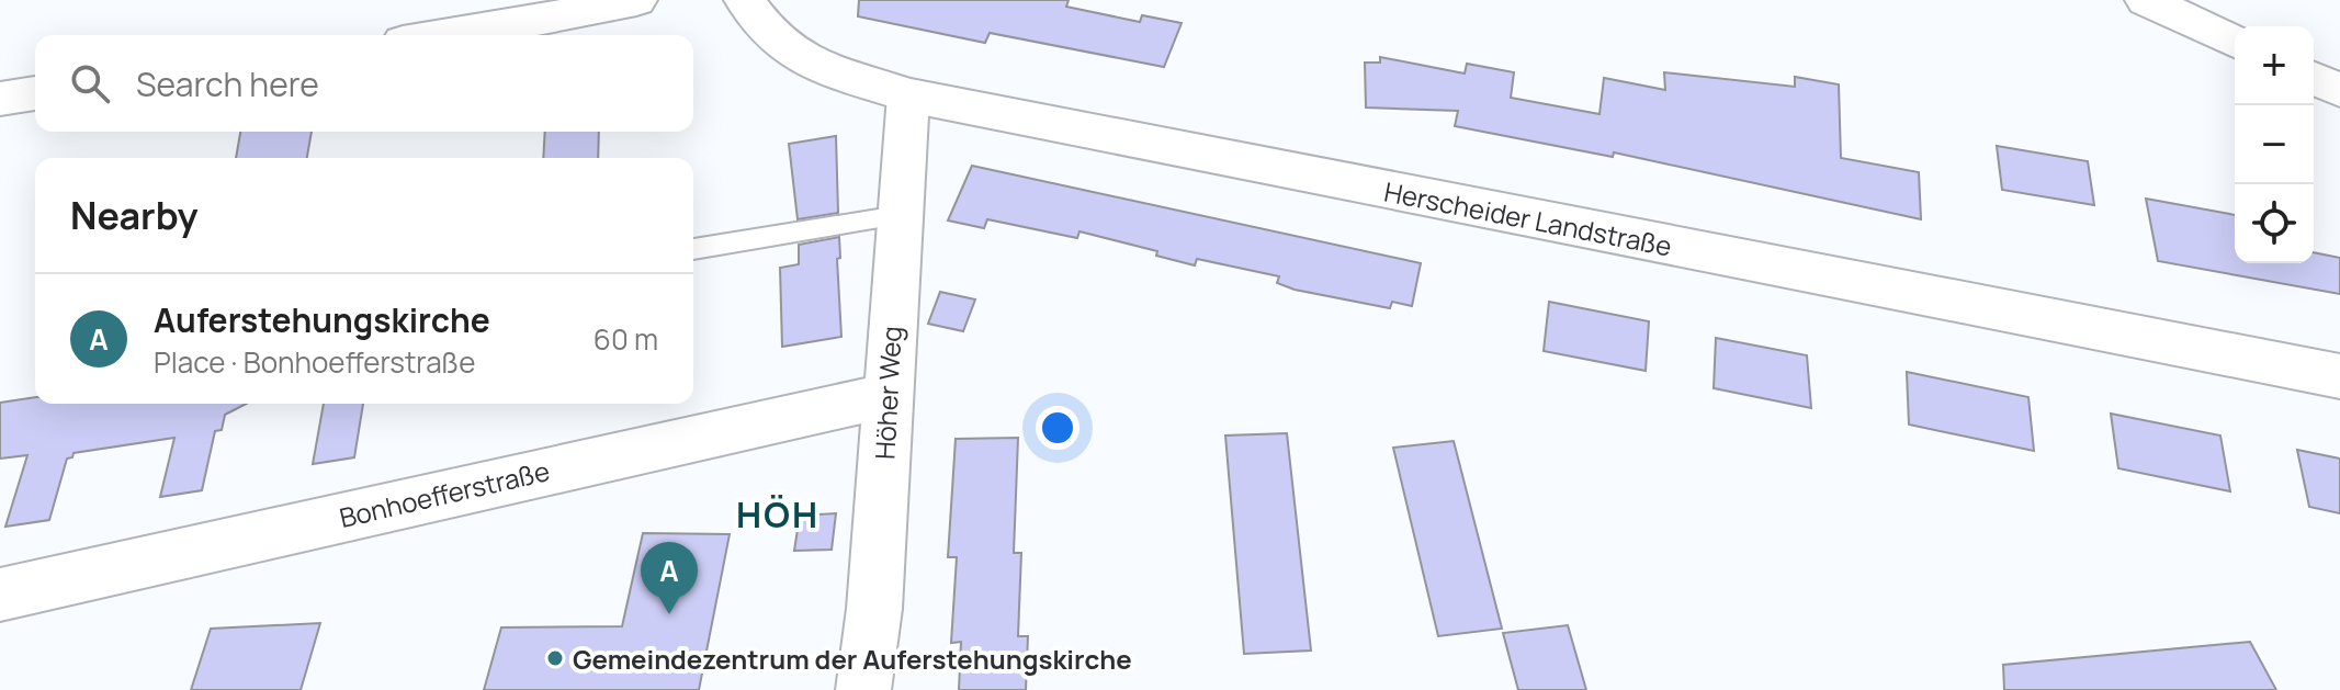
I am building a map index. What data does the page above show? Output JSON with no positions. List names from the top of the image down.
{
  "streets": {
    "street": ["Herscheider Landstraße", "Höher Weg", "Bonhoefferstraße"]
  },
  "crossings": [
    ["Herscheider Landstraße", "Höher Weg"],
    ["Höher Weg", "Bonhoefferstraße"]
  ],
  "districts": ["HÖH"],
  "places": ["Gemeindezentrum der Auferstehungskirche"],
  "page": {
    "map_buttons": ["+", "−"],
    "search": "Search here",
    "heading": "Nearby",
    "list": [
      {
        "mark": "A",
        "name": "Auferstehungskirche",
        "note": "Place · Bonhoefferstraße",
        "value": "60 m"
      }
    ],
    "pins": "A"
  }
}
